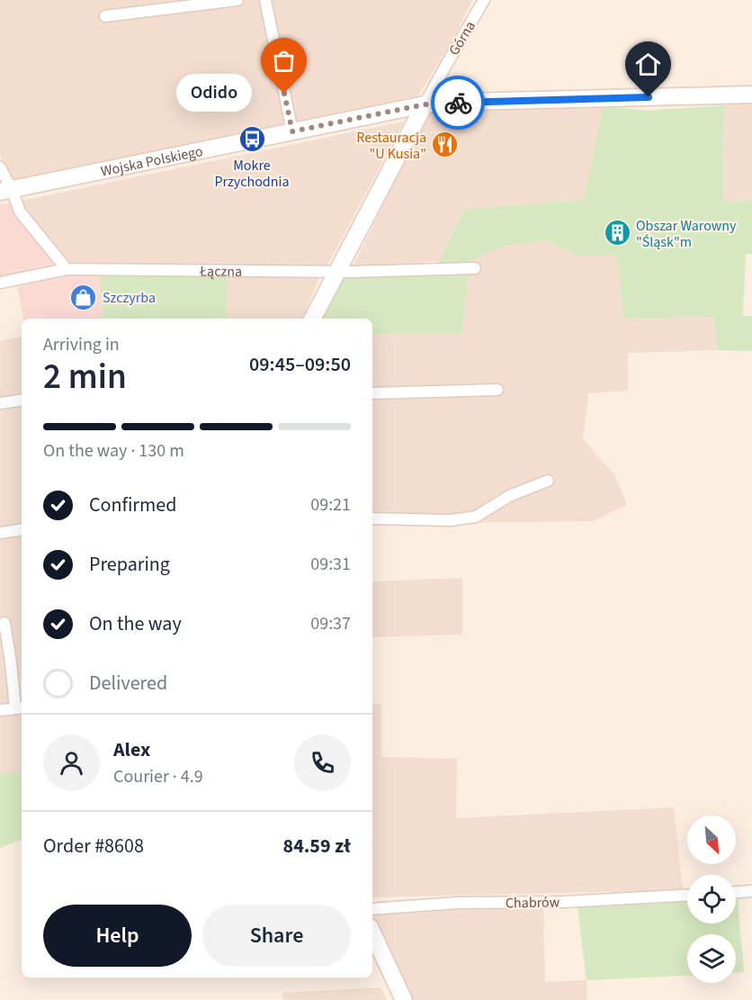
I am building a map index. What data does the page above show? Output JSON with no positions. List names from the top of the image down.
{
  "streets": {
    "street": [
      "Górna",
      "Wojska Polskiego",
      "Łączna",
      "Chabrów"
    ]
  },
  "crossings": [
    ["Górna", "Wojska Polskiego"]
  ],
  "places": {
    "other": ["Odido"],
    "bus stop": ["Mokre Przychodnia"],
    "restaurant": ["Restauracja \"U Kusia\""],
    "building": ["Obszar Warowny \"Śląsk\"m"],
    "shop": ["Szczyrba"]
  },
  "north": "bottom right",
  "page": {
    "bubble": "Odido",
    "heading": ["2 min", "Arriving in", "09:45–09:50"],
    "panel": [
      "Alex",
      "Courier · 4.9",
      "Order #8608",
      "84.59 zł"
    ],
    "bar": "On the way · 130 m",
    "list": [
      ["Confirmed", "09:21"],
      ["Preparing", "09:31"],
      ["On the way", "09:37"],
      "Delivered"
    ],
    "buttons": ["Help", "Share"]
  }
}
